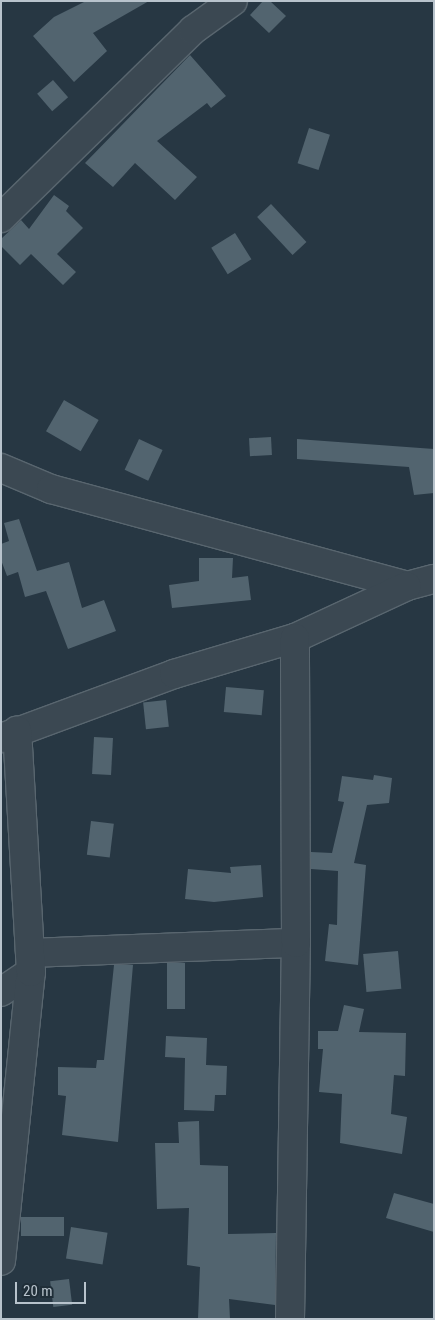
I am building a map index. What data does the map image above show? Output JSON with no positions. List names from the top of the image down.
{
  "scale_bar": "20 m"
}
